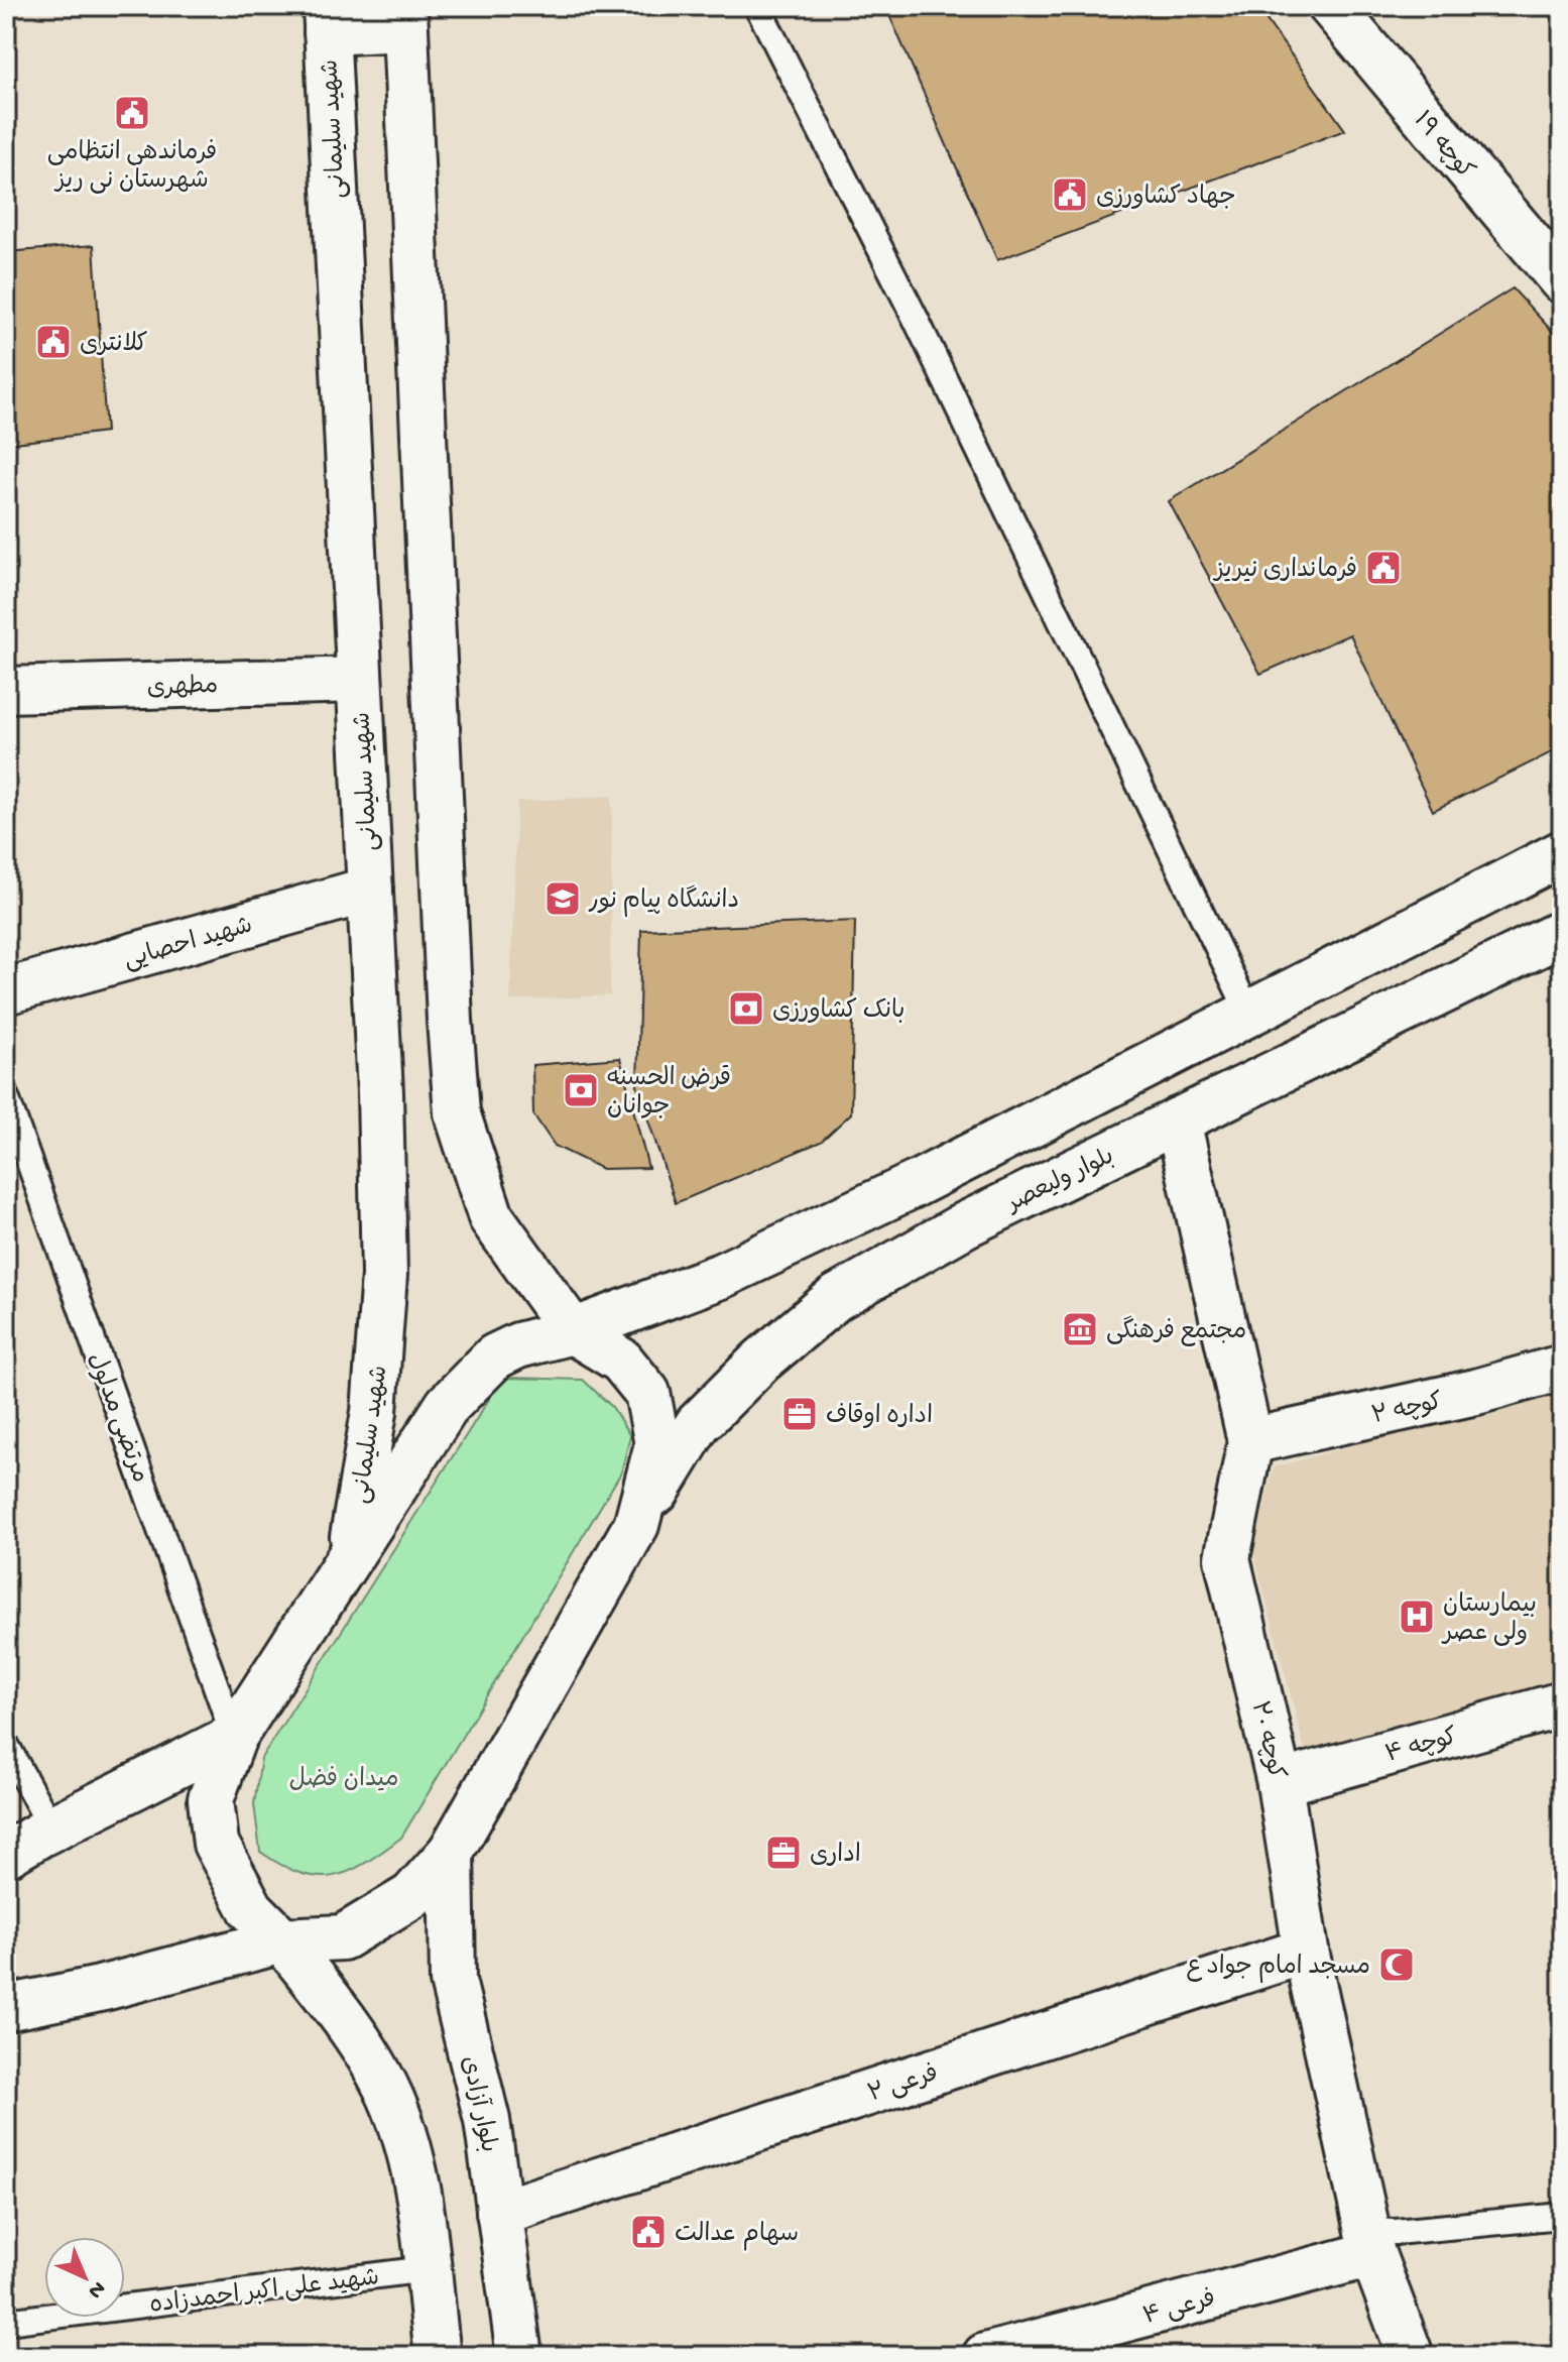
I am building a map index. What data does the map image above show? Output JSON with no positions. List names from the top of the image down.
{
  "streets": {
    "main road": [
      "شهید سلیمانی",
      "کوچه ۱۹",
      "مطهری",
      "شهید احصایی",
      "بلوار ولیعصر",
      "کوچه ۲",
      "کوچه ۲۰",
      "کوچه ۴",
      "فرعی ۲",
      "بلوار آزادی",
      "فرعی ۴"
    ],
    "lane": ["مرتضی مدلول", "شهید علی اکبر احمدزاده"]
  },
  "crossings": [
    ["شهید سلیمانی", "مطهری"],
    ["شهید سلیمانی", "شهید احصایی"],
    ["بلوار ولیعصر", "کوچه ۲۰"],
    ["کوچه ۲", "کوچه ۲۰"],
    ["کوچه ۲۰", "کوچه ۴"],
    ["کوچه ۲۰", "فرعی ۲"],
    ["کوچه ۲۰", "فرعی ۴"],
    ["فرعی ۲", "بلوار آزادی"]
  ],
  "parks": ["میدان فضل"],
  "places": {
    "public building": [
      "فرماندهی انتظامی شهرستان نی ریز",
      "جهاد کشاورزی",
      "کلانتری",
      "فرمانداری نیریز",
      "سهام عدالت"
    ],
    "school or university": ["دانشگاه پیام نور"],
    "bank": ["بانک کشاورزی", "قرض الحسنه جوانان"],
    "museum": ["مجتمع فرهنگی"],
    "office": ["اداره اوقاف", "اداری"],
    "hospital": ["بیمارستان ولی عصر"],
    "mosque": ["مسجد امام جواد ع"]
  },
  "north": "bottom right"
}
